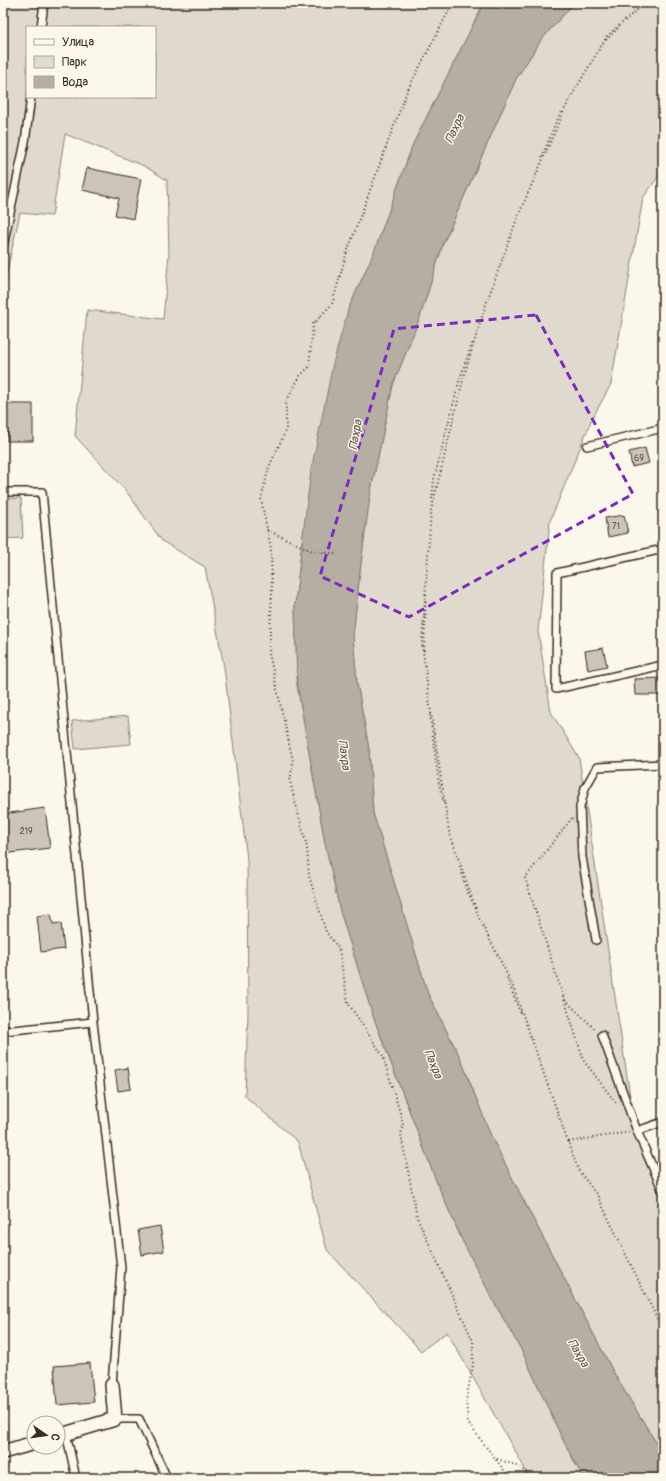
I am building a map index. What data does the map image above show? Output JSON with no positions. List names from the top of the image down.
{
  "water": ["Пахра"],
  "house_numbers": ["69", "71", "219"],
  "legend": ["Улица", "Парк", "Вода"],
  "north": "right"
}
